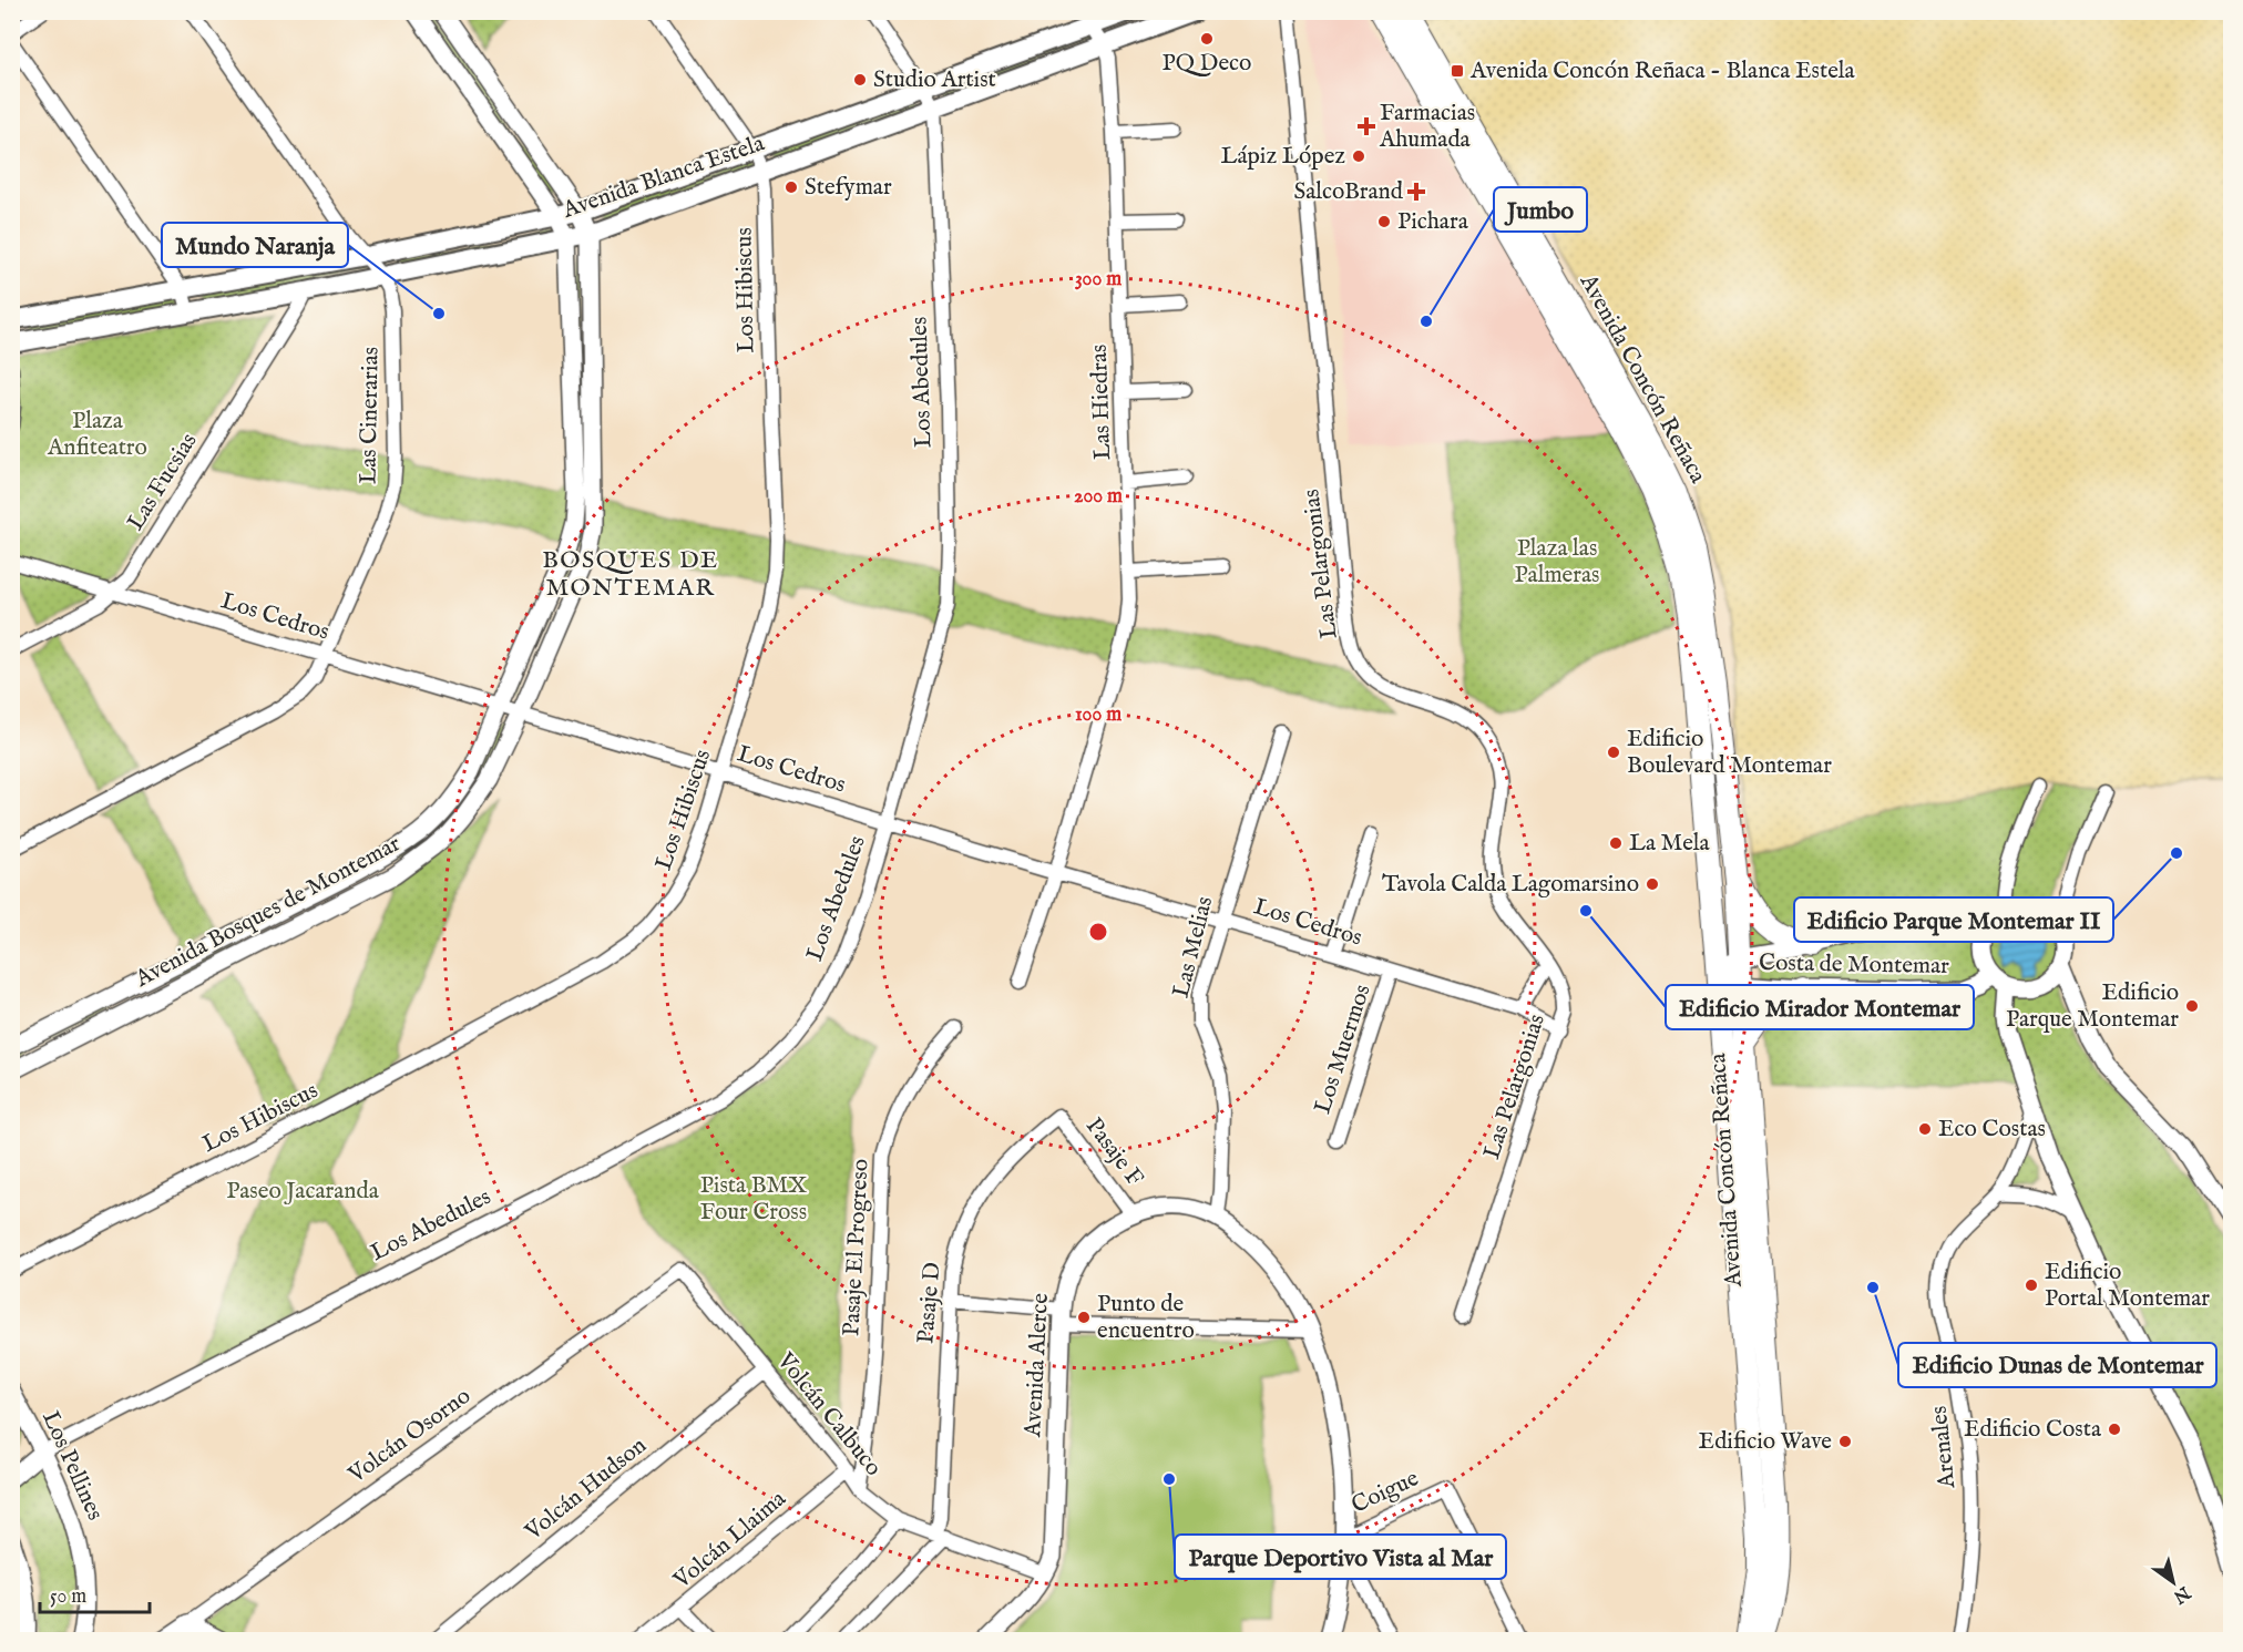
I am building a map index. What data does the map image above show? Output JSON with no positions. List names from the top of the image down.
{
  "streets": {
    "main road": ["Avenida Blanca Estela", "Avenida Concón Reñaca"],
    "street": [
      "Los Hibiscus",
      "Los Abedules",
      "Las Hiedras",
      "Las Cinerarias",
      "Las Fucsias",
      "Las Pelargonias",
      "Los Cedros",
      "Avenida Bosques de Montemar",
      "Las Melias",
      "Costa de Montemar",
      "Los Muermos",
      "Pasaje F",
      "Pasaje El Progreso",
      "Pasaje D",
      "Avenida Alerce",
      "Volcán Calbuco",
      "Volcán Osorno",
      "Arenales",
      "Los Pellines",
      "Volcán Hudson",
      "Coigue",
      "Volcán Llaima"
    ]
  },
  "crossings": [
    ["Avenida Blanca Estela", "Los Hibiscus"],
    ["Avenida Blanca Estela", "Los Abedules"],
    ["Avenida Blanca Estela", "Las Hiedras"],
    ["Avenida Blanca Estela", "Las Cinerarias"],
    ["Avenida Blanca Estela", "Las Fucsias"],
    ["Avenida Blanca Estela", "Avenida Bosques de Montemar"],
    ["Los Hibiscus", "Los Cedros"],
    ["Avenida Concón Reñaca", "Costa de Montemar"],
    ["Los Abedules", "Los Cedros"],
    ["Los Abedules", "Los Pellines"],
    ["Las Hiedras", "Los Cedros"],
    ["Las Cinerarias", "Los Cedros"],
    ["Las Fucsias", "Los Cedros"],
    ["Las Pelargonias", "Los Cedros"],
    ["Los Cedros", "Avenida Bosques de Montemar"],
    ["Los Cedros", "Las Melias"],
    ["Los Cedros", "Los Muermos"],
    ["Las Melias", "Avenida Alerce"],
    ["Pasaje F", "Pasaje D"],
    ["Pasaje F", "Avenida Alerce"],
    ["Pasaje El Progreso", "Volcán Calbuco"],
    ["Pasaje D", "Volcán Calbuco"],
    ["Avenida Alerce", "Volcán Calbuco"],
    ["Avenida Alerce", "Coigue"],
    ["Volcán Calbuco", "Volcán Osorno"],
    ["Volcán Calbuco", "Volcán Hudson"],
    ["Volcán Calbuco", "Volcán Llaima"]
  ],
  "districts": ["BOSQUES DE MONTEMAR"],
  "parks": [
    "Plaza Anfiteatro",
    "Plaza las Palmeras",
    "Pista BMX Four Cross",
    "Paseo Jacaranda"
  ],
  "places": {
    "other": [
      "PQ Deco",
      "Studio Artist",
      "Lápiz López",
      "Stefymar",
      "Pichara",
      "Mundo Naranja",
      "Jumbo",
      "Edificio Boulevard Montemar",
      "La Mela",
      "Edificio Parque Montemar II",
      "Tavola Calda Lagomarsino",
      "Edificio Mirador Montemar",
      "Edificio Parque Montemar",
      "Eco Costas",
      "Edificio Portal Montemar",
      "Edificio Dunas de Montemar",
      "Punto de encuentro",
      "Edificio Costa",
      "Edificio Wave",
      "Parque Deportivo Vista al Mar"
    ],
    "transit": ["Avenida Concón Reñaca - Blanca Estela"],
    "health": ["Farmacias Ahumada", "SalcoBrand"]
  },
  "scale_bar": "50 m",
  "north": "bottom right",
  "rings": ["300 m", "200 m", "100 m"]
}
